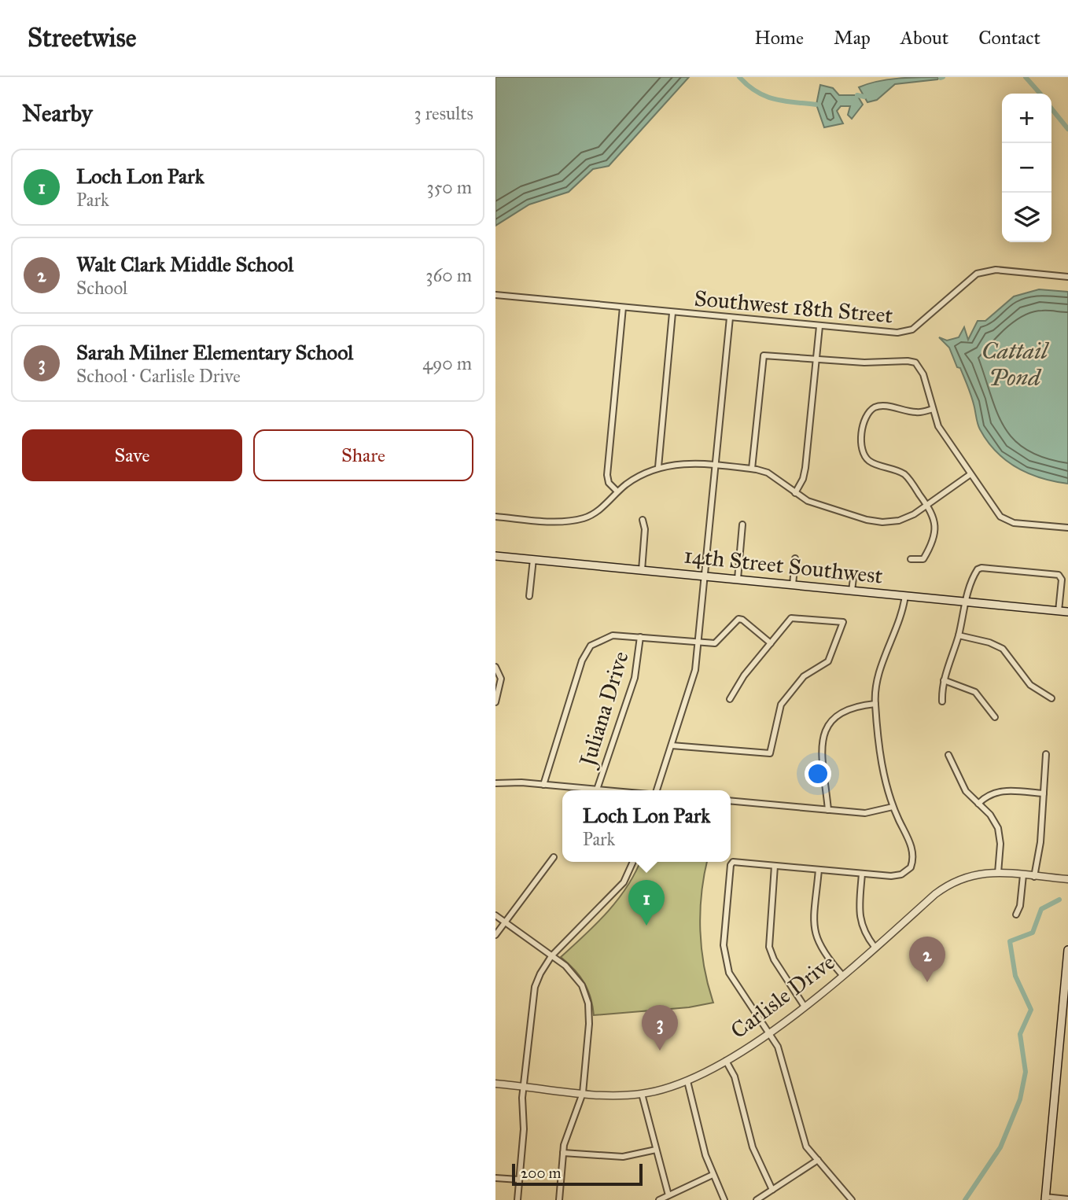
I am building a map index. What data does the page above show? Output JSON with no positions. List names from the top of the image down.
{
  "streets": {
    "main road": ["14th Street Southwest"],
    "street": ["Southwest 18th Street", "Juliana Drive", "Carlisle Drive"]
  },
  "water": ["Cattail Pond"],
  "scale_bar": "200 m",
  "page": {
    "header": "Streetwise",
    "nav": [
      "Home",
      "Map",
      "About",
      "Contact"
    ],
    "heading": ["Nearby", "3 results"],
    "map_buttons": ["+", "−"],
    "list": [
      {
        "mark": "1",
        "name": "Loch Lon Park",
        "note": "Park",
        "value": "350 m"
      },
      {
        "mark": "2",
        "name": "Walt Clark Middle School",
        "note": "School",
        "value": "360 m"
      },
      {
        "mark": "3",
        "name": "Sarah Milner Elementary School",
        "note": "School · Carlisle Drive",
        "value": "490 m"
      }
    ],
    "buttons": ["Save", "Share"],
    "popup": ["Loch Lon Park", "Park"],
    "pins": ["1", "2", "3"],
    "scale": "200 m"
  }
}
